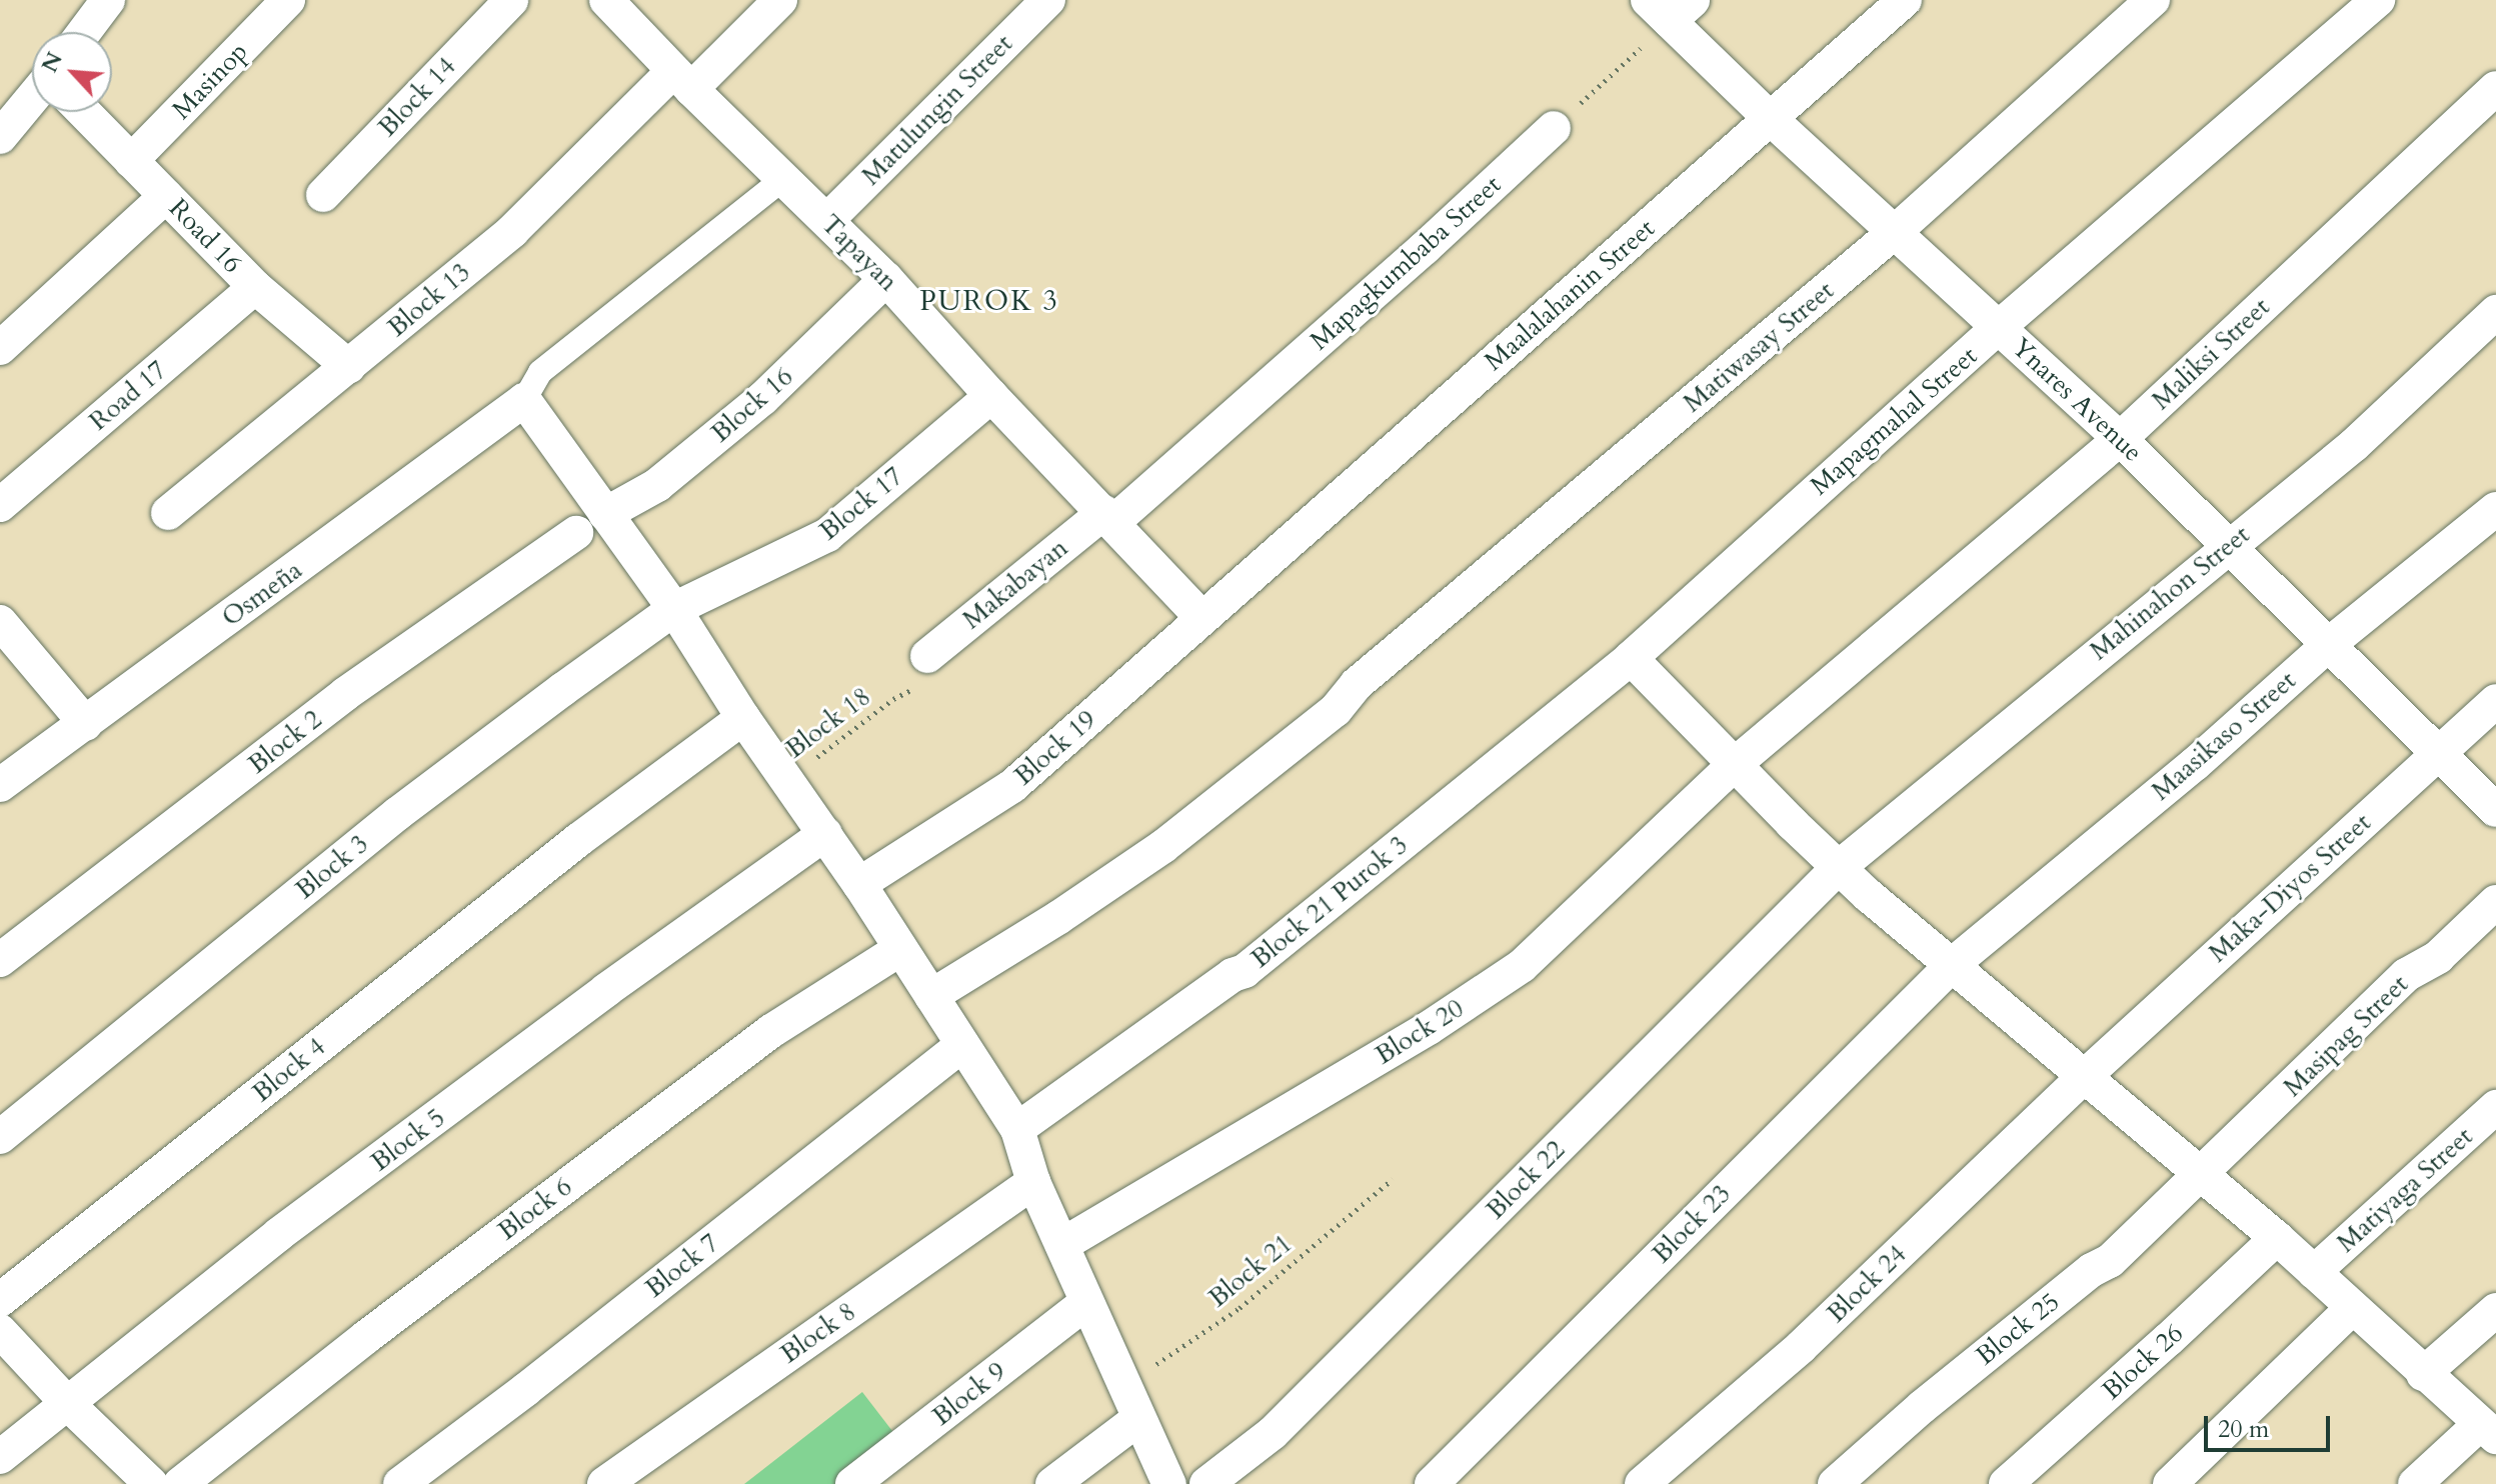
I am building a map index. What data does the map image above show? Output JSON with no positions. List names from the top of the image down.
{
  "streets": {
    "street": [
      "Masinop",
      "Block 14",
      "Matulungin Street",
      "Road 16",
      "Tapayan",
      "Mapagkumbaba Street",
      "Maalalahanin Street",
      "Block 13",
      "Matiwasay Street",
      "Maliksi Street",
      "Road 17",
      "Ynares Avenue",
      "Block 16",
      "Mapagmahal Street",
      "Block 17",
      "Makabayan",
      "Mahinahon Street",
      "Osmeña",
      "Maasikaso Street",
      "Block 2",
      "Block 19",
      "Block 3",
      "Maka-Diyos Street",
      "Block 21 Purok 3",
      "Block 20",
      "Masipag Street",
      "Block 4",
      "Block 5",
      "Block 22",
      "Matiyaga Street",
      "Block 6",
      "Block 23",
      "Block 7",
      "Block 24",
      "Block 25",
      "Block 8",
      "Block 26",
      "Block 9"
    ],
    "path": ["Block 18", "Block 21"]
  },
  "crossings": [
    ["Masinop", "Road 16"],
    ["Matulungin Street", "Tapayan"],
    ["Road 16", "Block 13"],
    ["Road 16", "Road 17"],
    ["Tapayan", "Mapagkumbaba Street"],
    ["Tapayan", "Block 13"],
    ["Tapayan", "Block 16"],
    ["Tapayan", "Block 17"],
    ["Tapayan", "Makabayan"],
    ["Tapayan", "Block 19"],
    ["Mapagkumbaba Street", "Makabayan"],
    ["Maalalahanin Street", "Ynares Avenue"],
    ["Maalalahanin Street", "Block 19"],
    ["Matiwasay Street", "Ynares Avenue"],
    ["Maliksi Street", "Ynares Avenue"],
    ["Maliksi Street", "Block 20"],
    ["Ynares Avenue", "Mapagmahal Street"],
    ["Ynares Avenue", "Mahinahon Street"],
    ["Ynares Avenue", "Maasikaso Street"],
    ["Ynares Avenue", "Maka-Diyos Street"],
    ["Mapagmahal Street", "Block 21 Purok 3"],
    ["Block 17", "Block 3"],
    ["Mahinahon Street", "Block 22"],
    ["Maasikaso Street", "Block 23"],
    ["Maka-Diyos Street", "Block 24"],
    ["Masipag Street", "Block 25"]
  ],
  "districts": ["PUROK 3"],
  "scale_bar": "20 m",
  "north": "top left"
}
